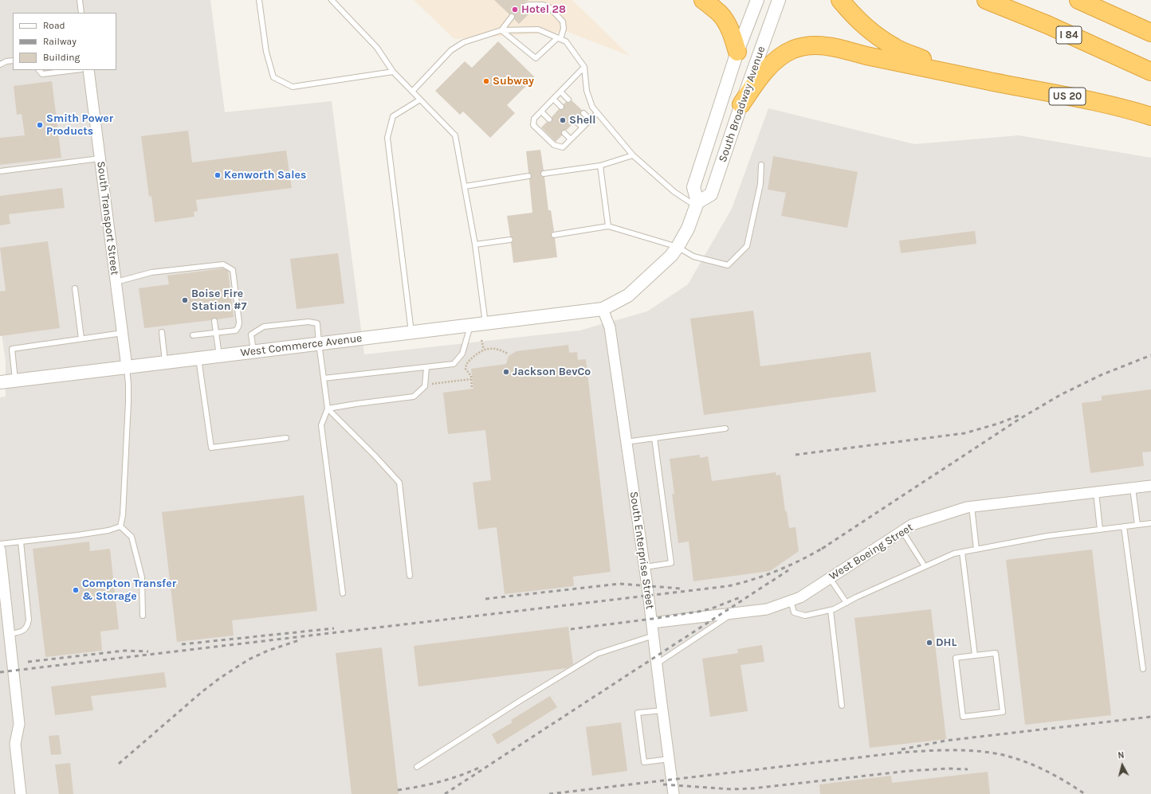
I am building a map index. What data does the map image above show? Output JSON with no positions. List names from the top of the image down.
{
  "streets": {
    "highway": ["I 84", "US 20"],
    "street": [
      "South Broadway Avenue",
      "South Transport Street",
      "West Commerce Avenue",
      "South Enterprise Street",
      "West Boeing Street"
    ]
  },
  "crossings": [
    ["South Transport Street", "West Commerce Avenue"],
    ["West Commerce Avenue", "South Enterprise Street"],
    ["South Enterprise Street", "West Boeing Street"]
  ],
  "places": [
    "Hotel 28",
    "Subway",
    "Shell",
    "Smith Power Products",
    "Kenworth Sales",
    "Boise Fire Station #7",
    "Jackson BevCo",
    "Compton Transfer & Storage",
    "DHL"
  ],
  "legend": ["Road", "Railway", "Building"],
  "north": "top"
}
